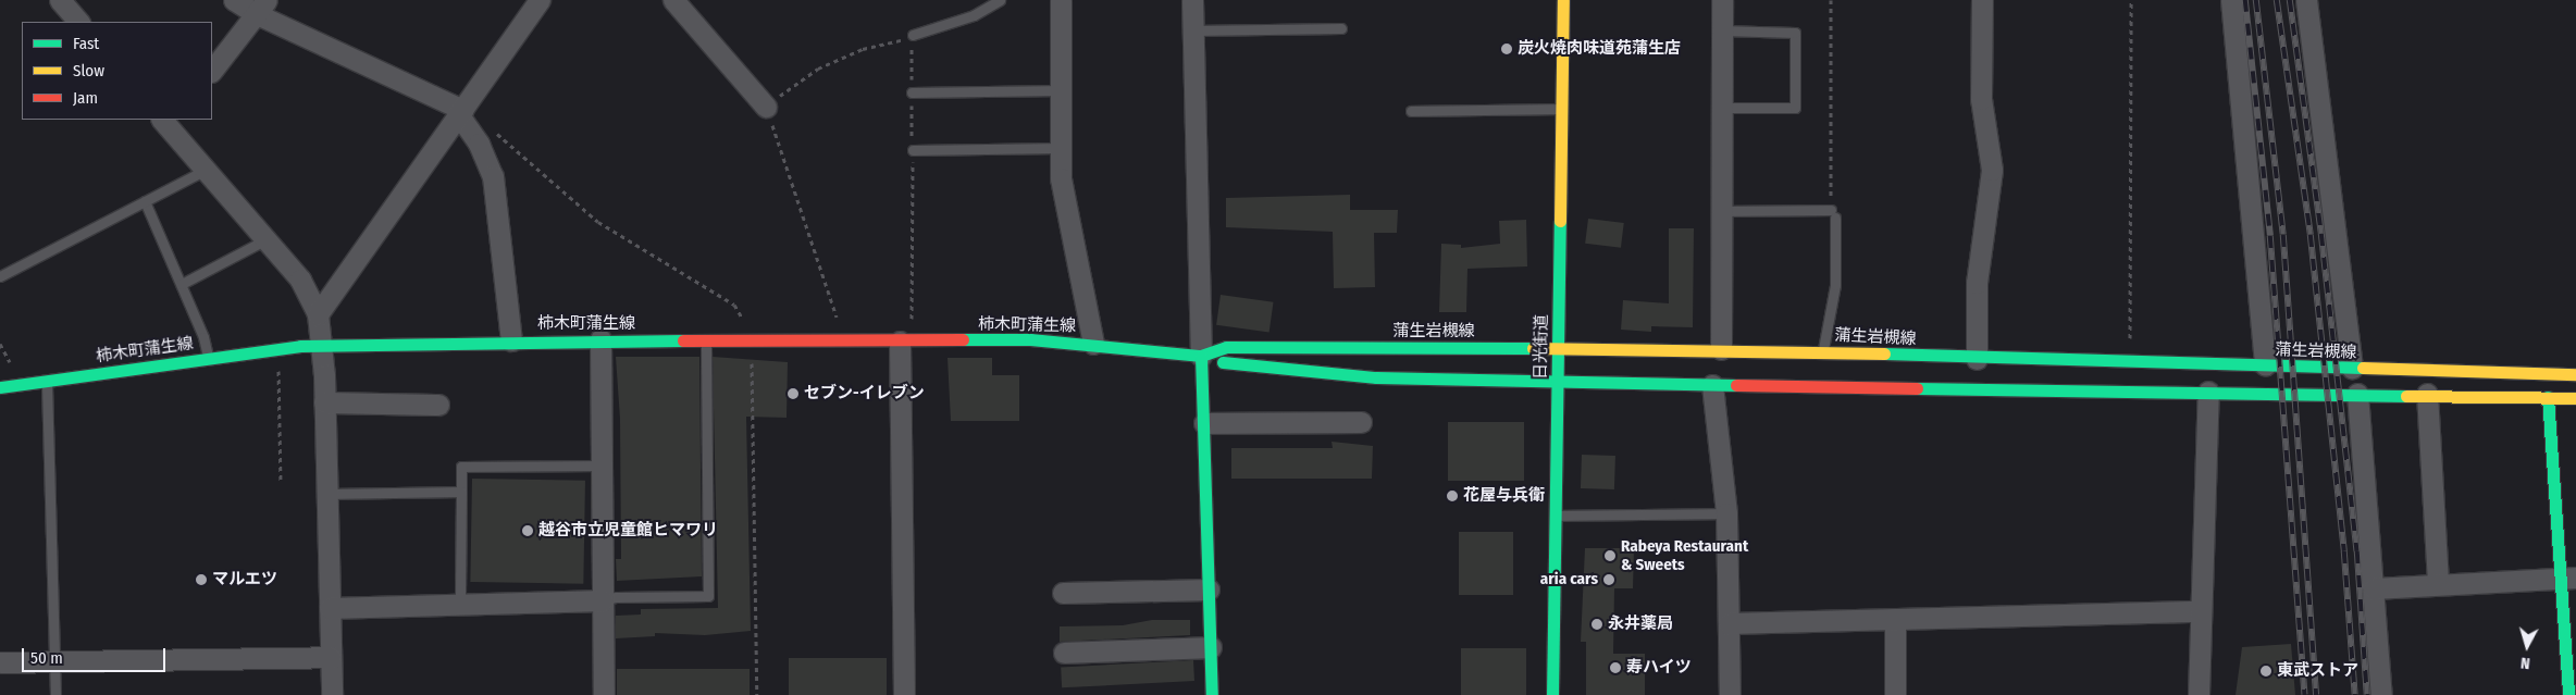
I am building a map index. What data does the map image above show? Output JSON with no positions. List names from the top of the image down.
{
  "streets": {
    "main road": ["柿木町蒲生線", "蒲生岩槻線", "日光街道"]
  },
  "crossings": [
    ["柿木町蒲生線", "蒲生岩槻線"],
    ["蒲生岩槻線", "日光街道"]
  ],
  "places": [
    "炭火焼肉味道苑蒲生店",
    "セブン-イレブン",
    "花屋与兵衛",
    "越谷市立児童館ヒマワリ",
    "Rabeya Restaurant & Sweets",
    "マルエツ",
    "aria cars",
    "永井薬局",
    "寿ハイツ",
    "東武ストア"
  ],
  "legend": ["Fast", "Slow", "Jam"],
  "scale_bar": "50 m",
  "north": "bottom"
}
